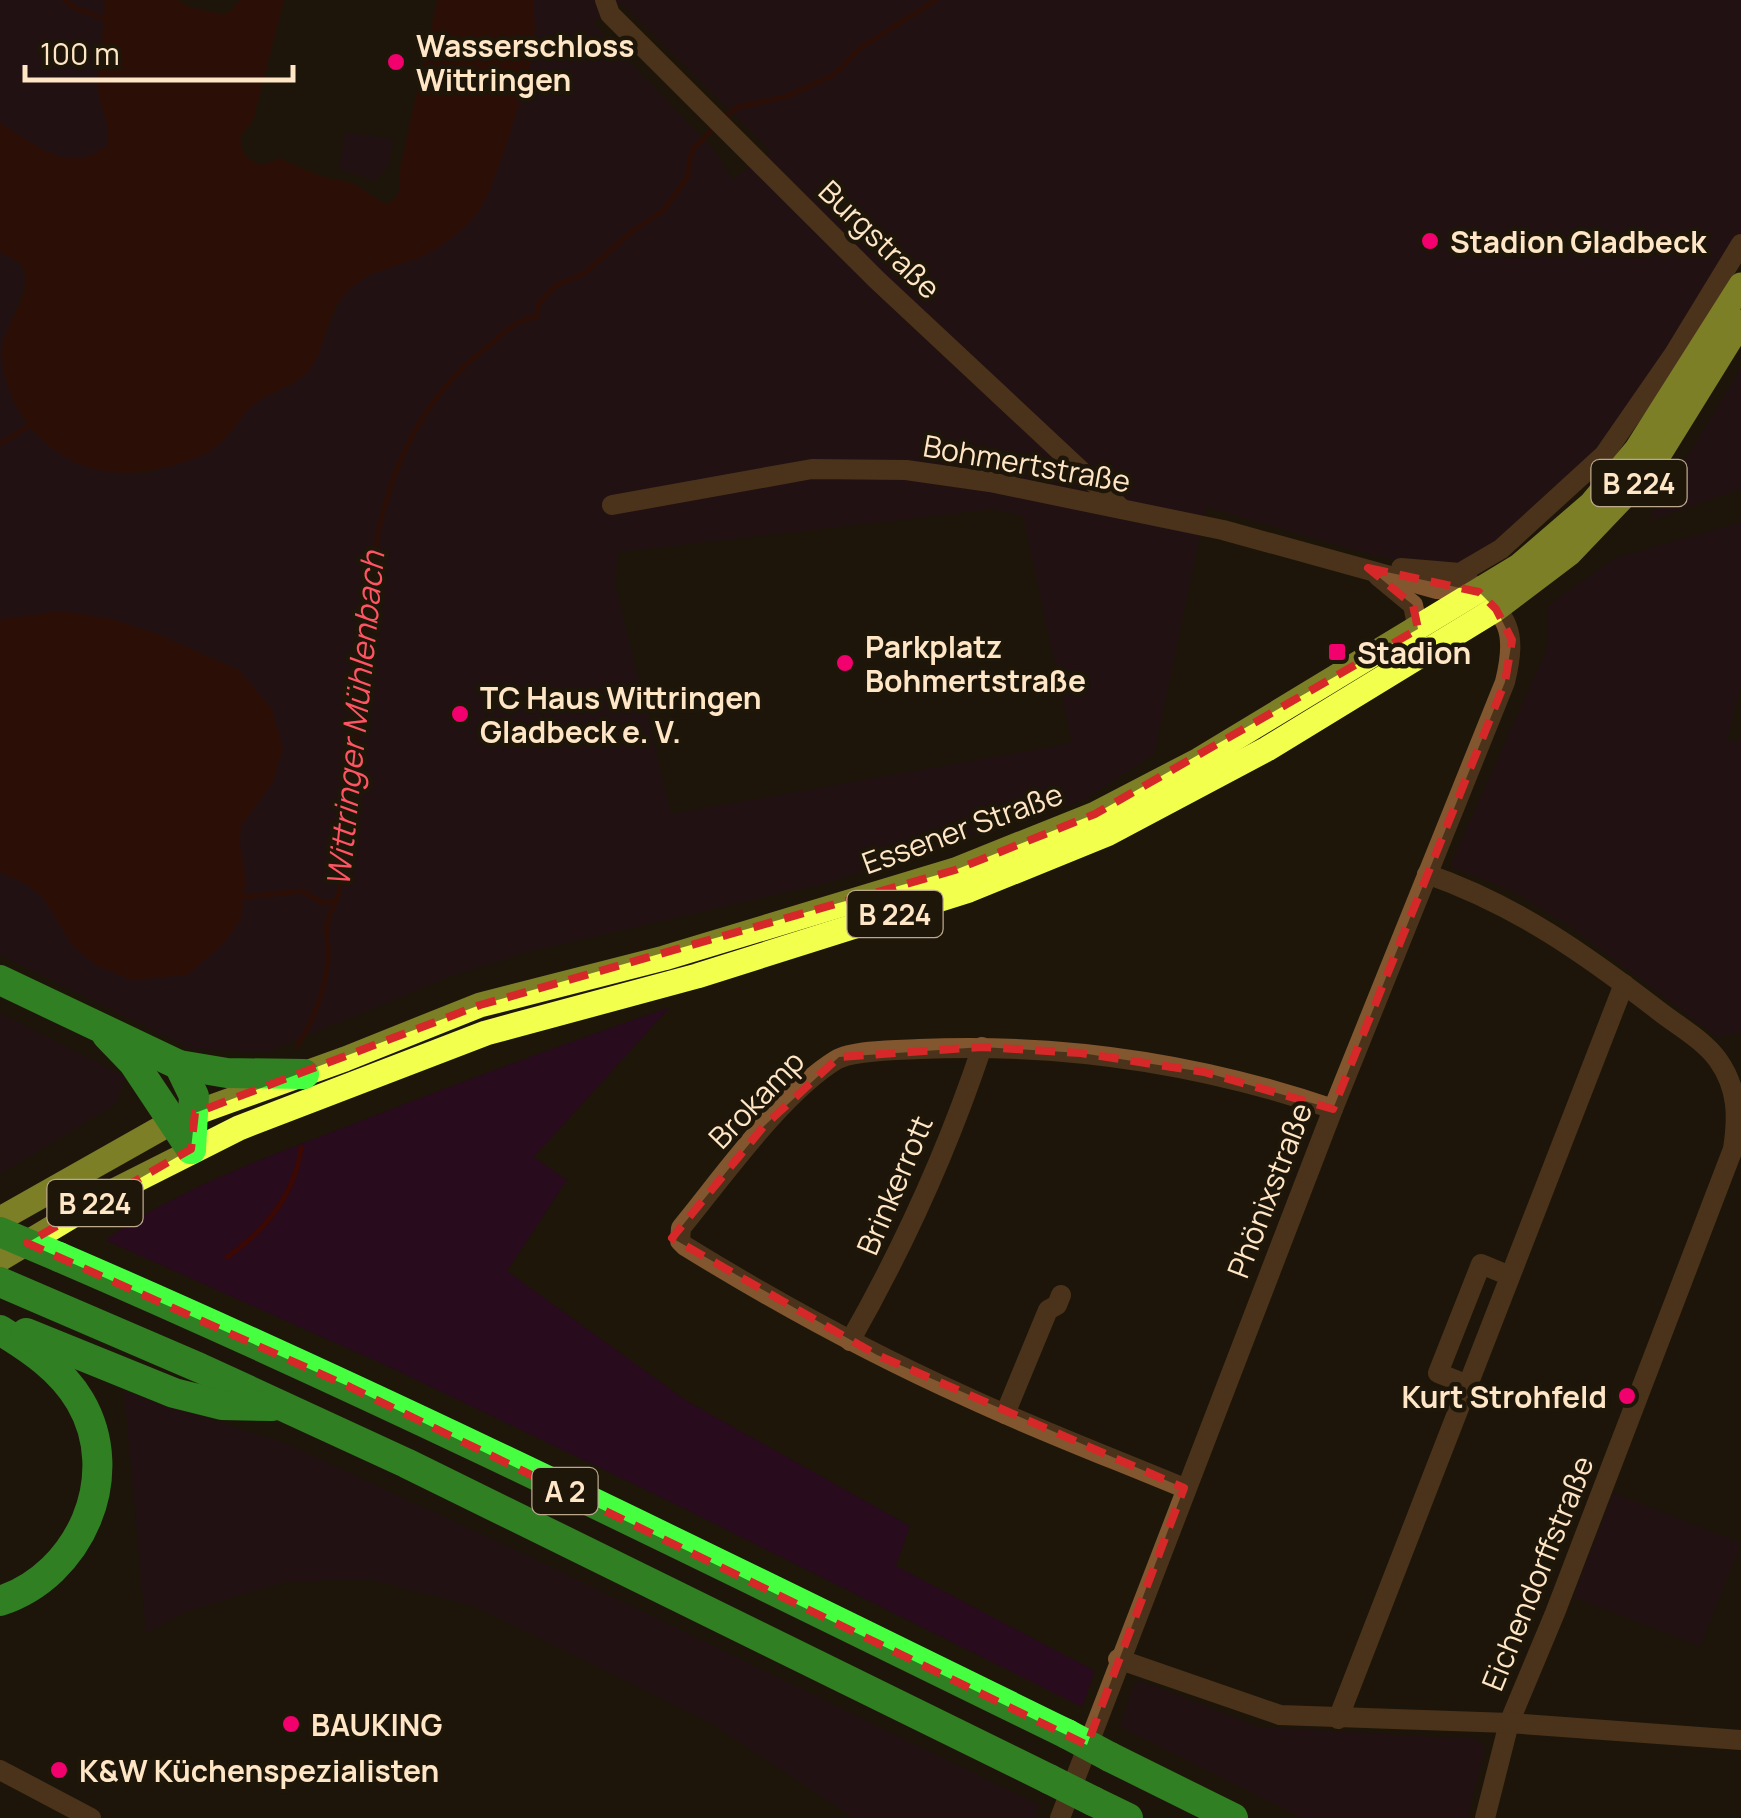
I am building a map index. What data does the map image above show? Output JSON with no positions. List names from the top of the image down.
{
  "streets": {
    "highway": ["A 2"],
    "main road": ["B 224", "Essener Straße"],
    "street": [
      "Burgstraße",
      "Bohmertstraße",
      "Brokamp",
      "Brinkerrott",
      "Phönixstraße",
      "Eichendorffstraße"
    ]
  },
  "crossings": [
    ["Burgstraße", "Bohmertstraße"],
    ["Bohmertstraße", "Essener Straße"],
    ["Bohmertstraße", "Phönixstraße"],
    ["Essener Straße", "Phönixstraße"],
    ["Essener Straße", "A 2"],
    ["Brokamp", "Brinkerrott"],
    ["Brokamp", "Phönixstraße"],
    ["Phönixstraße", "Eichendorffstraße"]
  ],
  "water": ["Wittringer Mühlenbach"],
  "places": {
    "other": [
      "Wasserschloss Wittringen",
      "Stadion Gladbeck",
      "Parkplatz Bohmertstraße",
      "TC Haus Wittringen Gladbeck e. V.",
      "Kurt Strohfeld",
      "BAUKING",
      "K&W Küchenspezialisten"
    ],
    "transit": ["Stadion"]
  },
  "scale_bar": "100 m"
}
